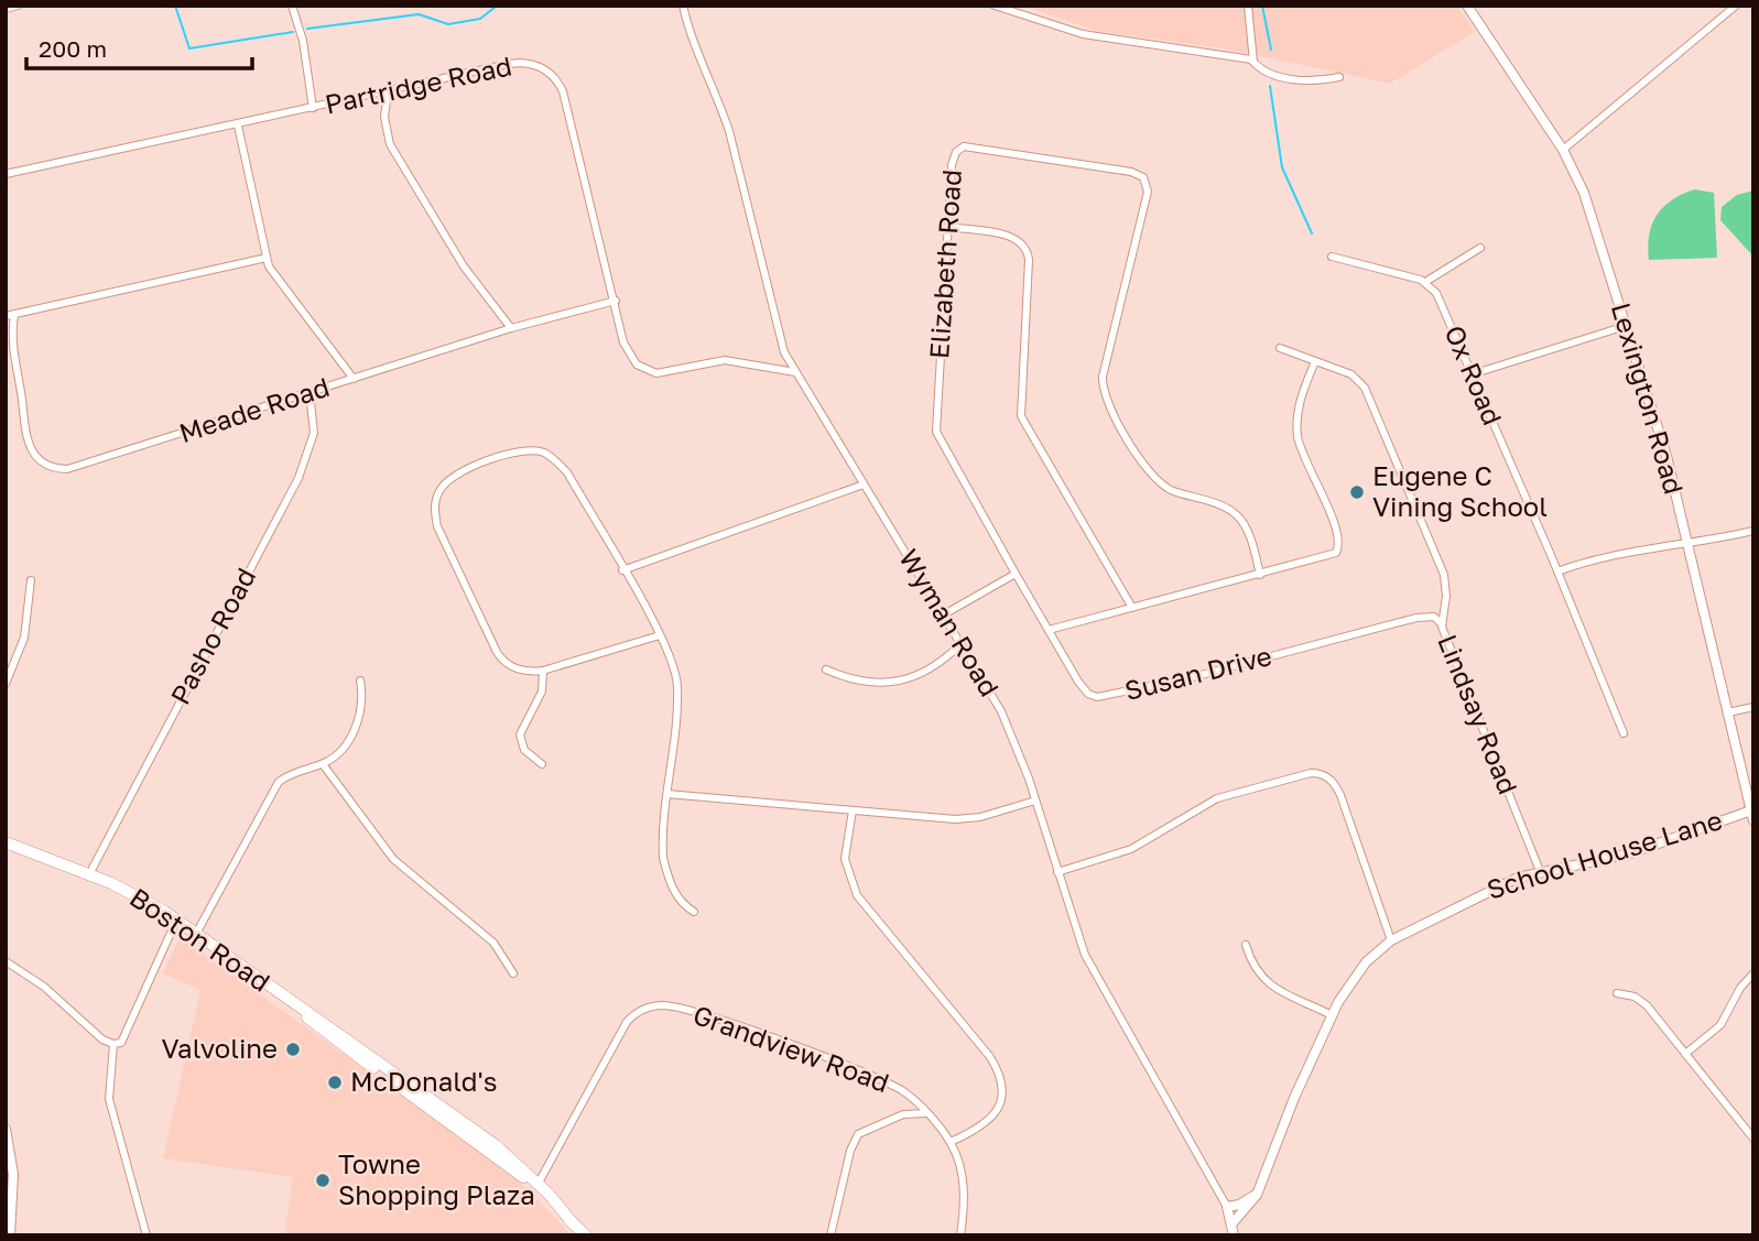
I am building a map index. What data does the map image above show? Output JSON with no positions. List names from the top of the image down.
{
  "streets": {
    "main road": ["Boston Road"],
    "street": [
      "Partridge Road",
      "Elizabeth Road",
      "Ox Road",
      "Lexington Road",
      "Meade Road",
      "Wyman Road",
      "Pasho Road",
      "Susan Drive",
      "Lindsay Road",
      "School House Lane",
      "Grandview Road"
    ]
  },
  "crossings": [
    ["Partridge Road", "Meade Road"],
    ["Partridge Road", "Wyman Road"],
    ["Elizabeth Road", "Susan Drive"],
    ["Lexington Road", "School House Lane"],
    ["Meade Road", "Pasho Road"],
    ["Wyman Road", "School House Lane"],
    ["Pasho Road", "Boston Road"],
    ["Susan Drive", "Lindsay Road"],
    ["Lindsay Road", "School House Lane"],
    ["Boston Road", "Grandview Road"]
  ],
  "places": [
    "Eugene C Vining School",
    "Valvoline",
    "McDonald's",
    "Towne Shopping Plaza"
  ],
  "scale_bar": "200 m"
}
